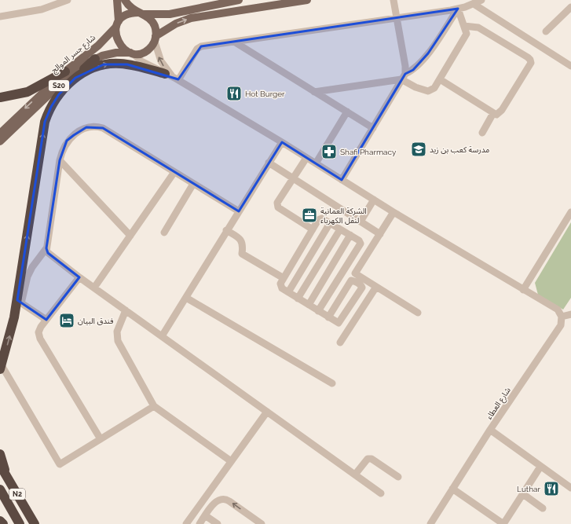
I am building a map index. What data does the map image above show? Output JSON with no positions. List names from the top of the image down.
{
  "streets": {
    "highway": ["N2"],
    "main road": ["شارع جسر الموالح", "S20"],
    "street": ["شارع العطاء"]
  },
  "crossings": [
    ["شارع جسر الموالح", "S20"]
  ],
  "places": {
    "restaurant": ["Hot Burger", "Luthar"],
    "school or university": ["مدرسة كعب بن زيد"],
    "pharmacy": ["Shafi Pharmacy"],
    "office": ["الشرکة العمانیة لنقل الکهرباء"],
    "hotel": ["فندق البيان"]
  }
}
